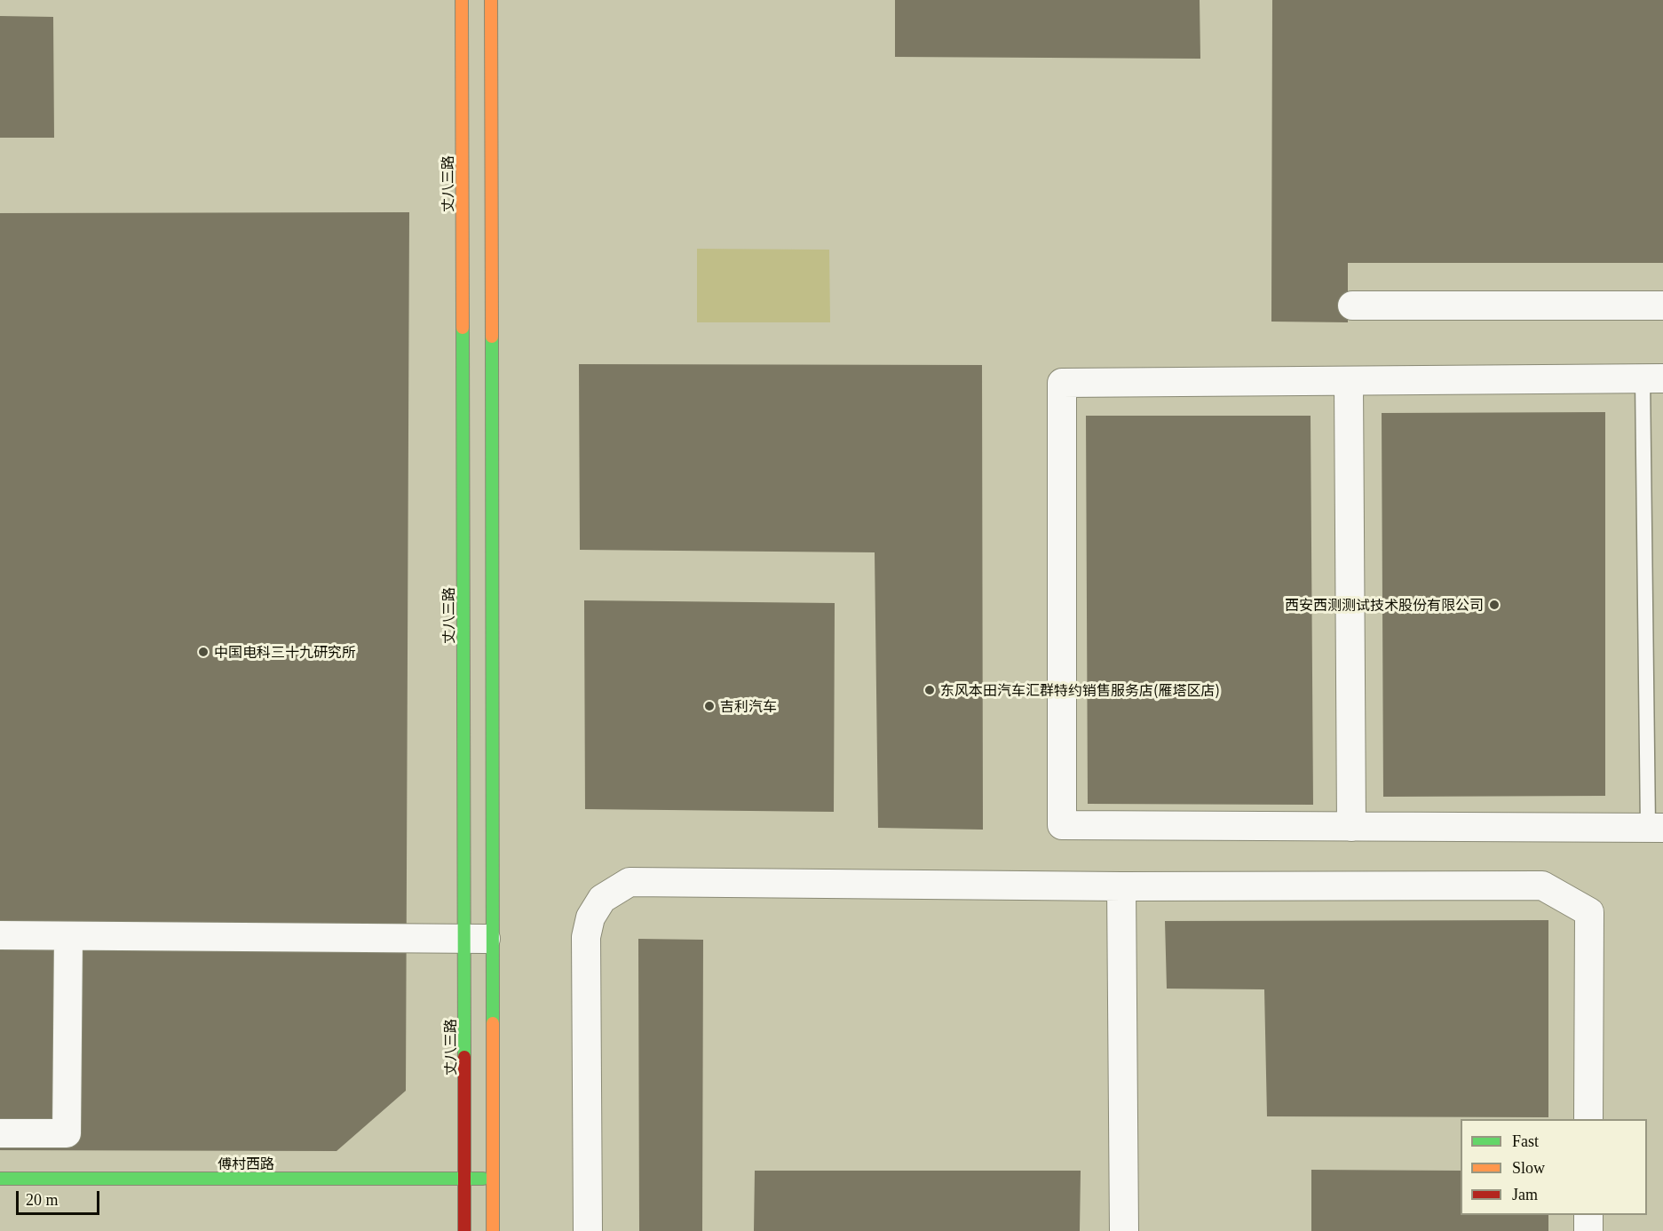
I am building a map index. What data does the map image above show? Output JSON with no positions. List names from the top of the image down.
{
  "streets": {
    "street": ["丈八三路", "傅村西路"]
  },
  "crossings": [
    ["丈八三路", "傅村西路"]
  ],
  "places": [
    "西安西测测试技术股份有限公司",
    "中国电科三十九研究所",
    "东风本田汽车汇群特约销售服务店(雁塔区店)",
    "吉利汽车"
  ],
  "legend": ["Fast", "Slow", "Jam"],
  "scale_bar": "20 m"
}
